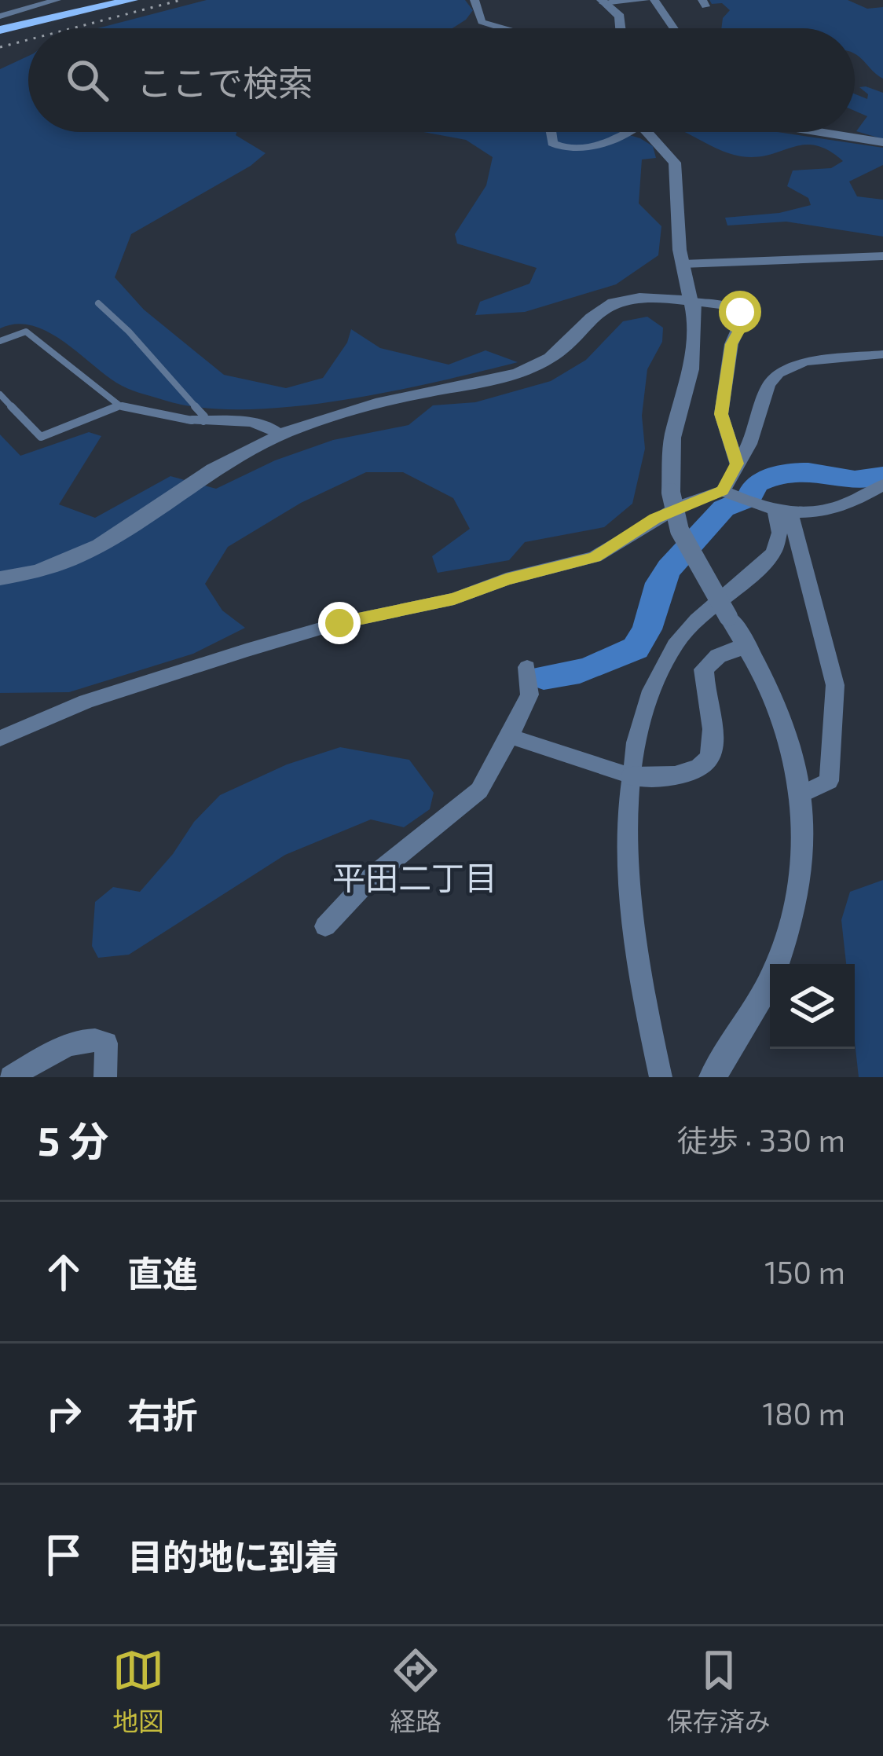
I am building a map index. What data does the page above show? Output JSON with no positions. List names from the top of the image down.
{
  "districts": ["平田二丁目"],
  "page": {
    "search": "ここで検索",
    "heading": ["5 分", "徒歩 · 330 m"],
    "list": [
      ["直進", "150 m"],
      ["右折", "180 m"],
      "目的地に到着"
    ],
    "nav": ["地図", "経路", "保存済み"]
  }
}
